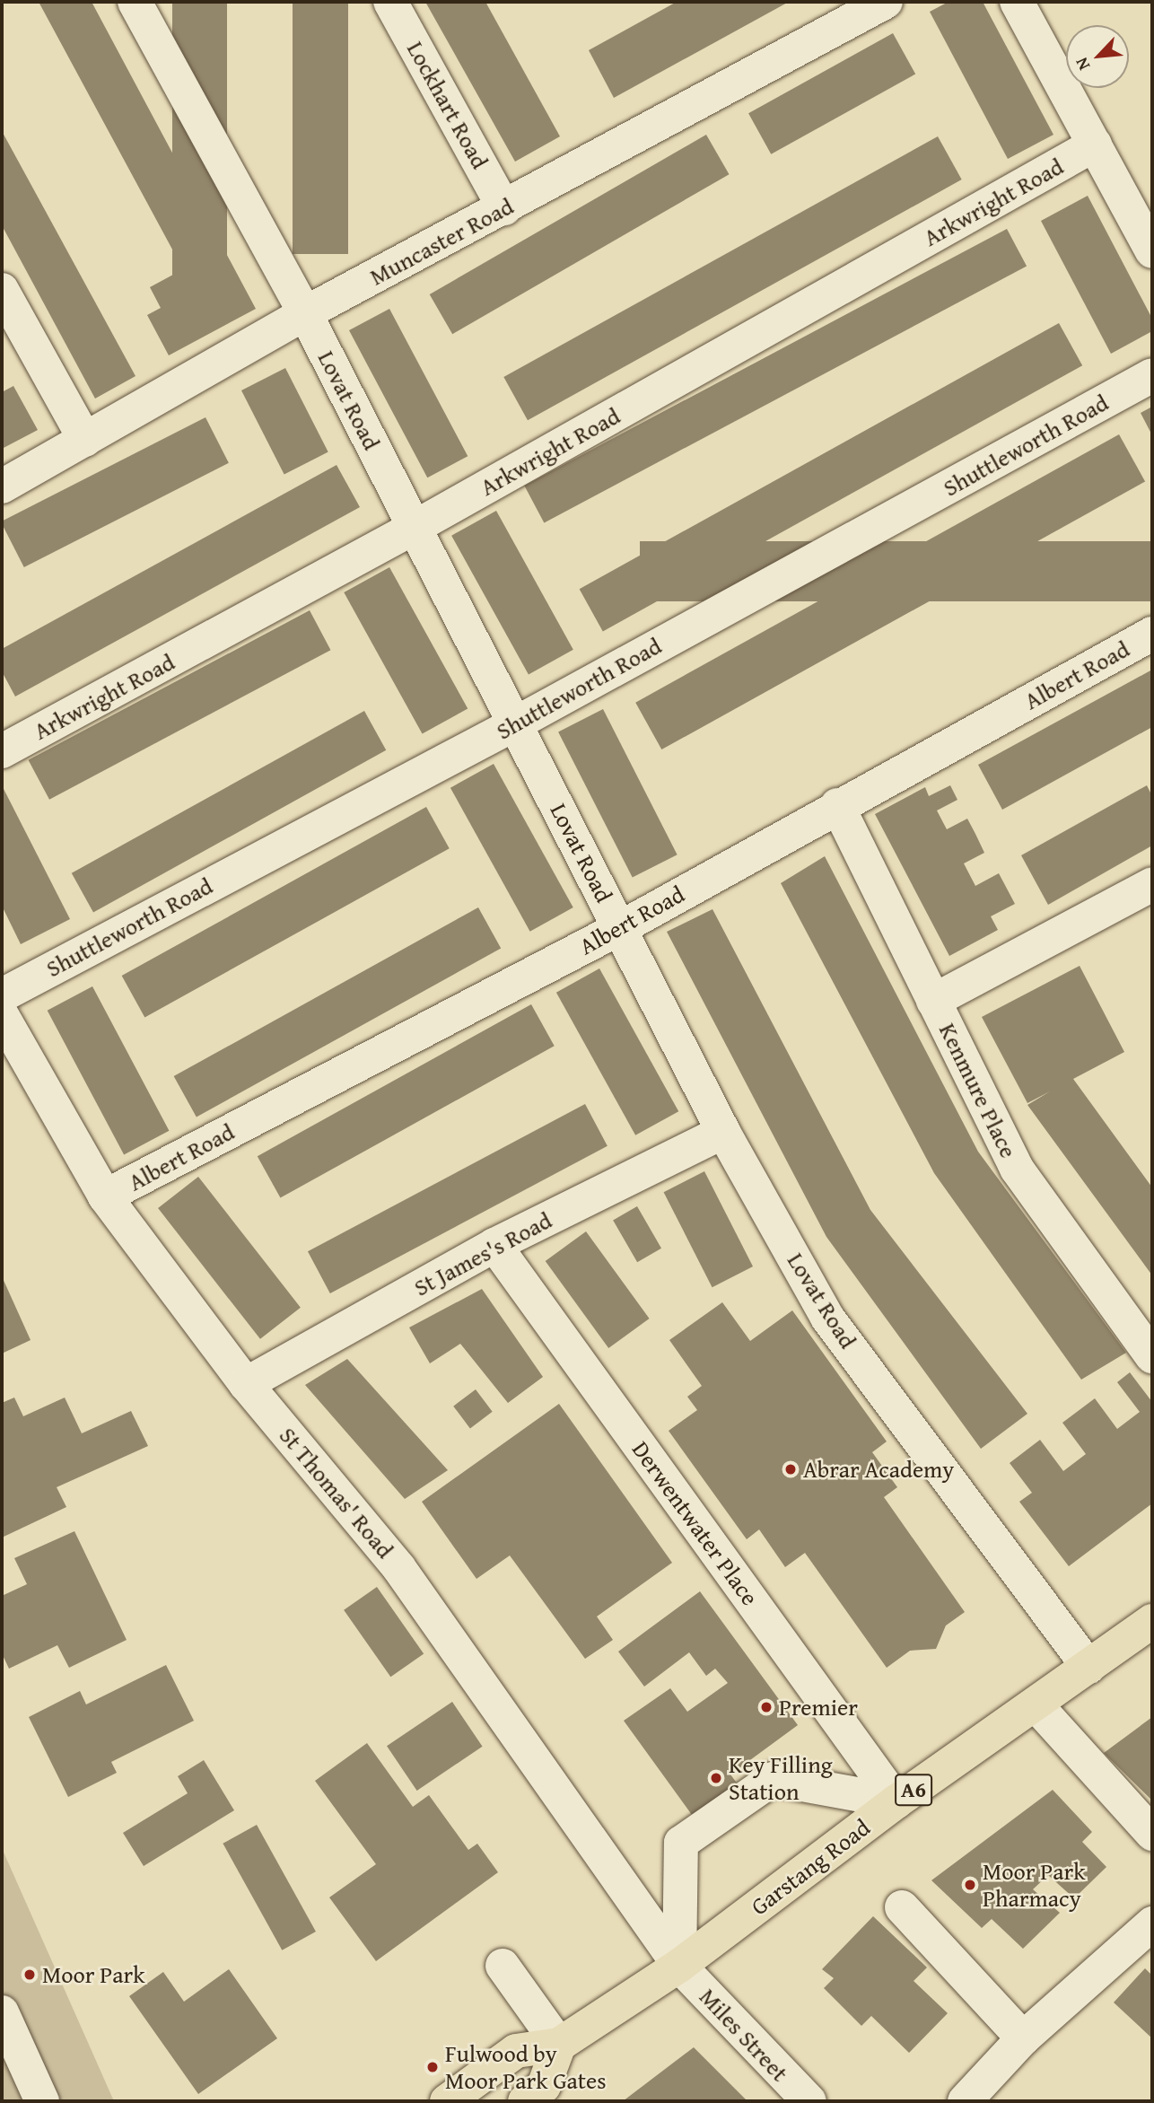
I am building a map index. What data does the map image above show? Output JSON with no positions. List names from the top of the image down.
{
  "streets": {
    "highway": ["A6", "Garstang Road"],
    "street": [
      "Lockhart Road",
      "Arkwright Road",
      "Muncaster Road",
      "Lovat Road",
      "Shuttleworth Road",
      "Albert Road",
      "Kenmure Place",
      "St James's Road",
      "St Thomas' Road",
      "Derwentwater Place",
      "Miles Street"
    ]
  },
  "crossings": [
    ["Lockhart Road", "Muncaster Road"],
    ["Arkwright Road", "Lovat Road"],
    ["Muncaster Road", "Lovat Road"],
    ["Lovat Road", "Shuttleworth Road"],
    ["Lovat Road", "Albert Road"],
    ["Lovat Road", "St James's Road"],
    ["Lovat Road", "Garstang Road"],
    ["Albert Road", "Kenmure Place"],
    ["Albert Road", "St Thomas' Road"],
    ["St James's Road", "St Thomas' Road"],
    ["St James's Road", "Derwentwater Place"],
    ["St Thomas' Road", "Garstang Road"],
    ["St Thomas' Road", "Miles Street"],
    ["Derwentwater Place", "Garstang Road"],
    ["Garstang Road", "Miles Street"]
  ],
  "places": [
    "Abrar Academy",
    "Premier",
    "Key Filling Station",
    "Moor Park Pharmacy",
    "Moor Park",
    "Fulwood by Moor Park Gates"
  ],
  "north": "bottom left"
}
